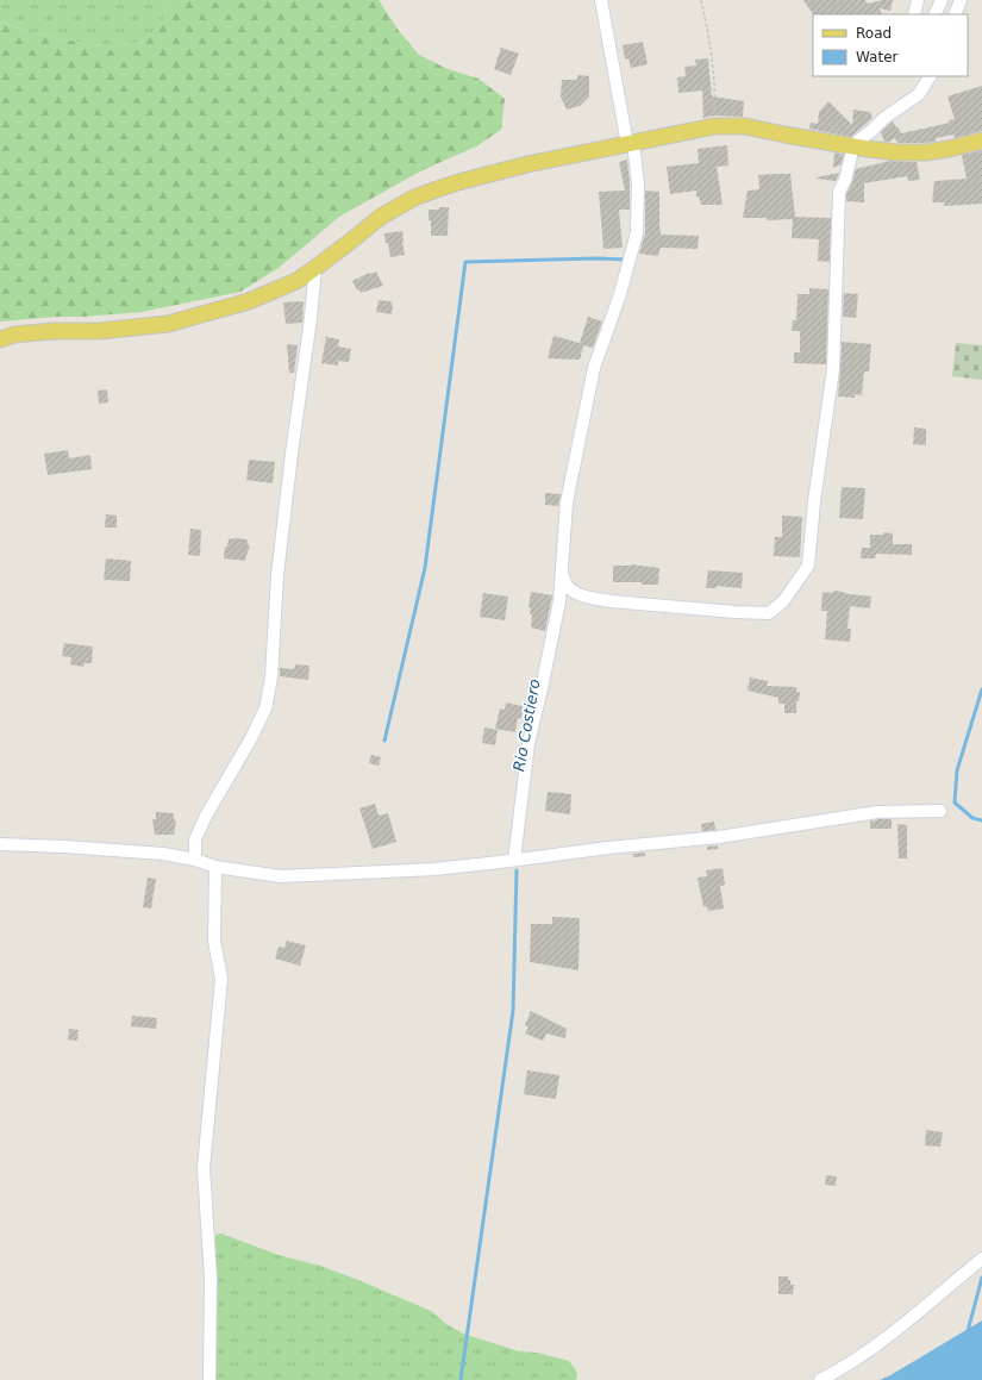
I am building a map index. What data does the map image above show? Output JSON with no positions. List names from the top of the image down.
{
  "water": ["Rio Costiero"],
  "legend": ["Road", "Water"]
}
